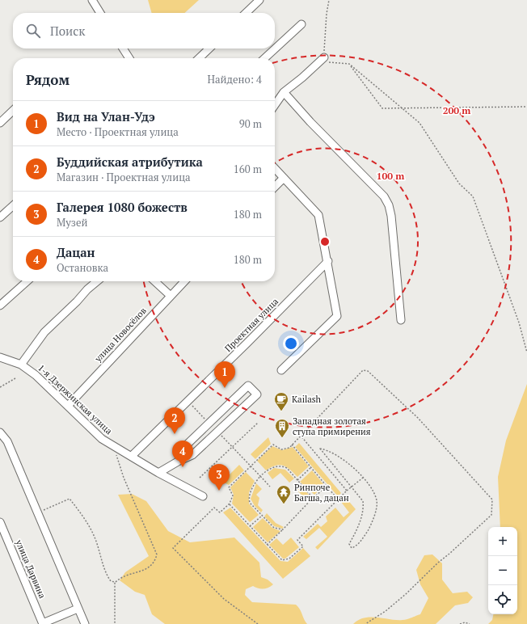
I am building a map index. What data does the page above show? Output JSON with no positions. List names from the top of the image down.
{
  "streets": {
    "street": [
      "Проектная улица",
      "улица Новосёлов",
      "1-я Дзержинская улица",
      "улица Дарвина"
    ]
  },
  "crossings": [
    ["Проектная улица", "1-я Дзержинская улица"],
    ["улица Новосёлов", "1-я Дзержинская улица"]
  ],
  "places": {
    "cafe": ["Kailash"],
    "building": ["Западная золотая ступа примирения"],
    "temple": ["Ринпоче Багша, дацан"]
  },
  "page": {
    "search": "Поиск",
    "heading": ["Рядом", "Найдено: 4"],
    "list": [
      {
        "mark": "1",
        "name": "Вид на Улан-Удэ",
        "note": "Место · Проектная улица",
        "value": "90 m"
      },
      {
        "mark": "2",
        "name": "Буддийская атрибутика",
        "note": "Магазин · Проектная улица",
        "value": "160 m"
      },
      {
        "mark": "3",
        "name": "Галерея 1080 божеств",
        "note": "Музей",
        "value": "180 m"
      },
      {
        "mark": "4",
        "name": "Дацан",
        "note": "Остановка",
        "value": "180 m"
      }
    ],
    "pins": [
      "1",
      "2",
      "4",
      "3"
    ],
    "map_buttons": ["+", "−"]
  },
  "rings": ["200 m", "100 m"]
}
